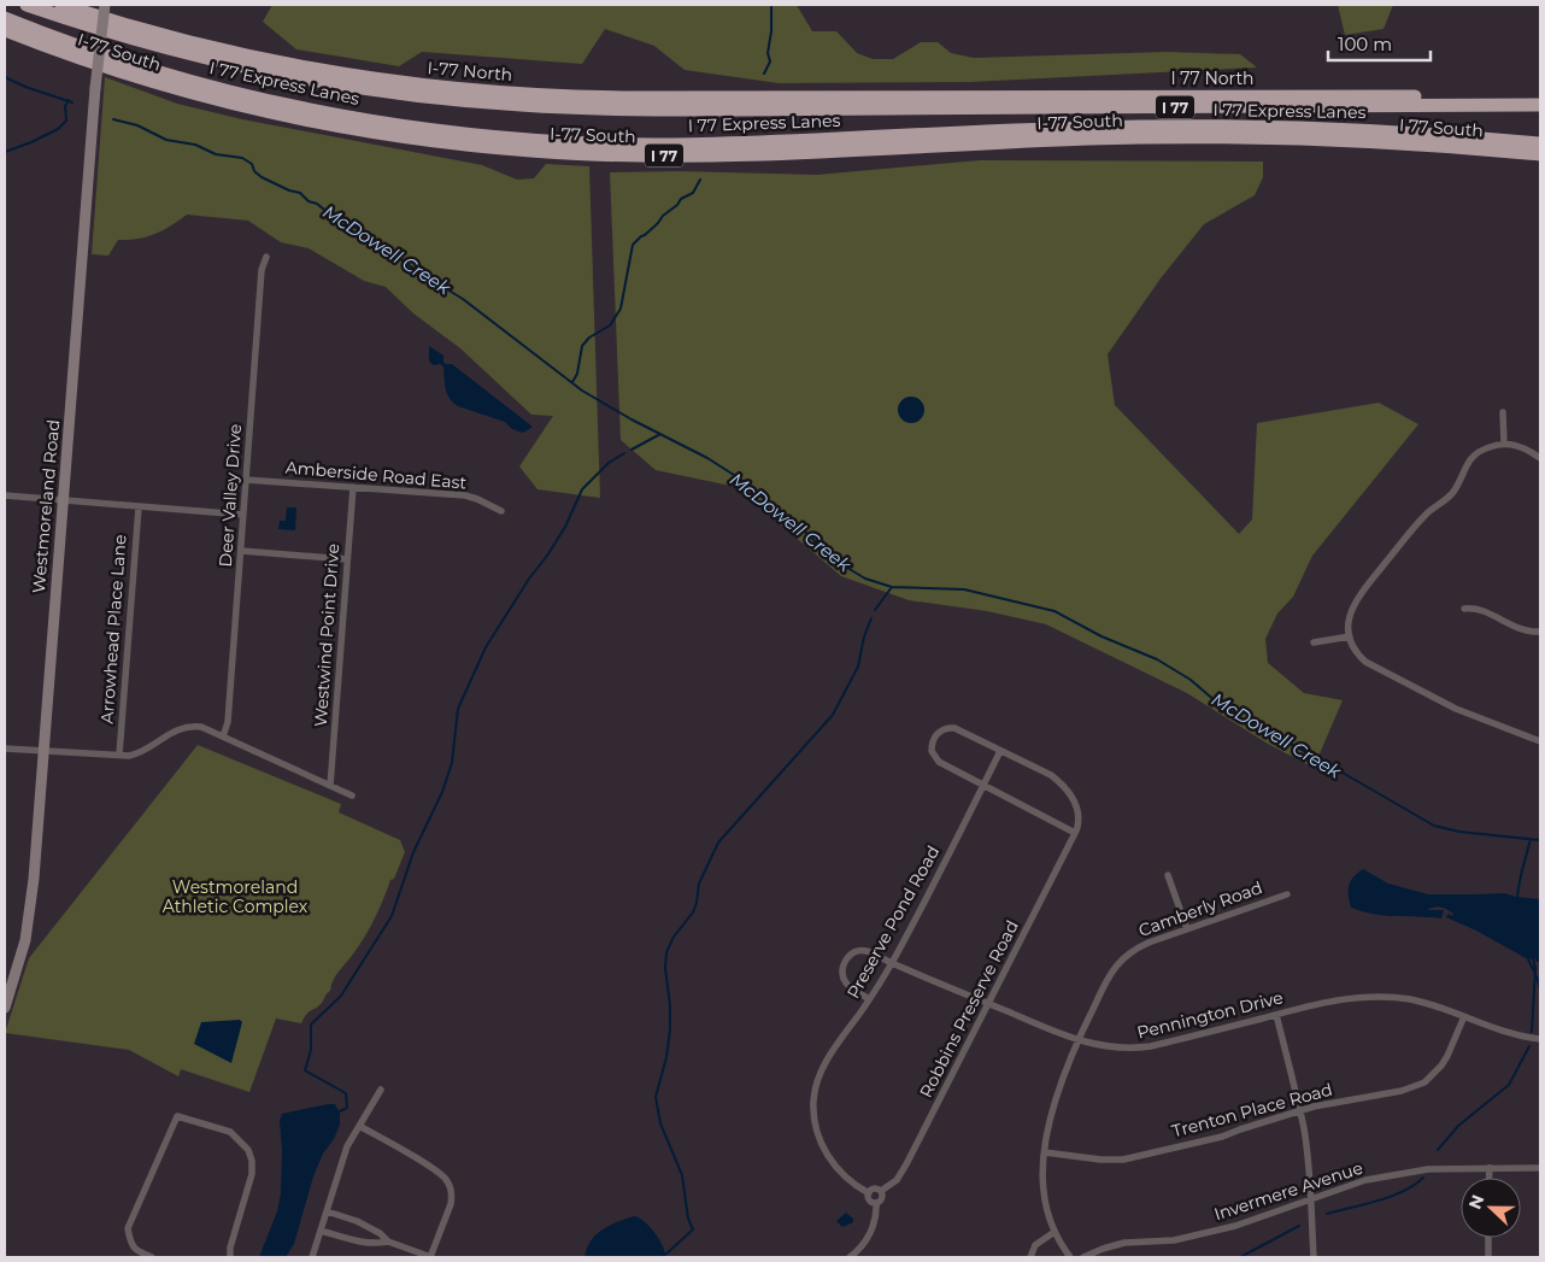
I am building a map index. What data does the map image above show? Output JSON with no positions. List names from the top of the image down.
{
  "streets": {
    "highway": [
      "I-77 South",
      "I-77 North",
      "I 77 North",
      "I 77 Express Lanes",
      "I 77",
      "I 77 South"
    ],
    "street": [
      "Amberside Road East",
      "Deer Valley Drive",
      "Westmoreland Road",
      "Arrowhead Place Lane",
      "Westwind Point Drive",
      "Camberly Road",
      "Preserve Pond Road",
      "Robbins Preserve Road",
      "Pennington Drive",
      "Trenton Place Road",
      "Invermere Avenue"
    ]
  },
  "crossings": [
    ["I-77 South", "I 77 South"],
    ["I-77 North", "I 77 North"],
    ["Amberside Road East", "Deer Valley Drive"],
    ["Amberside Road East", "Westwind Point Drive"],
    ["Camberly Road", "Pennington Drive"],
    ["Camberly Road", "Trenton Place Road"],
    ["Preserve Pond Road", "Robbins Preserve Road"],
    ["Preserve Pond Road", "Pennington Drive"],
    ["Robbins Preserve Road", "Pennington Drive"],
    ["Pennington Drive", "Trenton Place Road"]
  ],
  "water": ["McDowell Creek"],
  "parks": ["Westmoreland Athletic Complex"],
  "scale_bar": "100 m",
  "north": "left"
}
